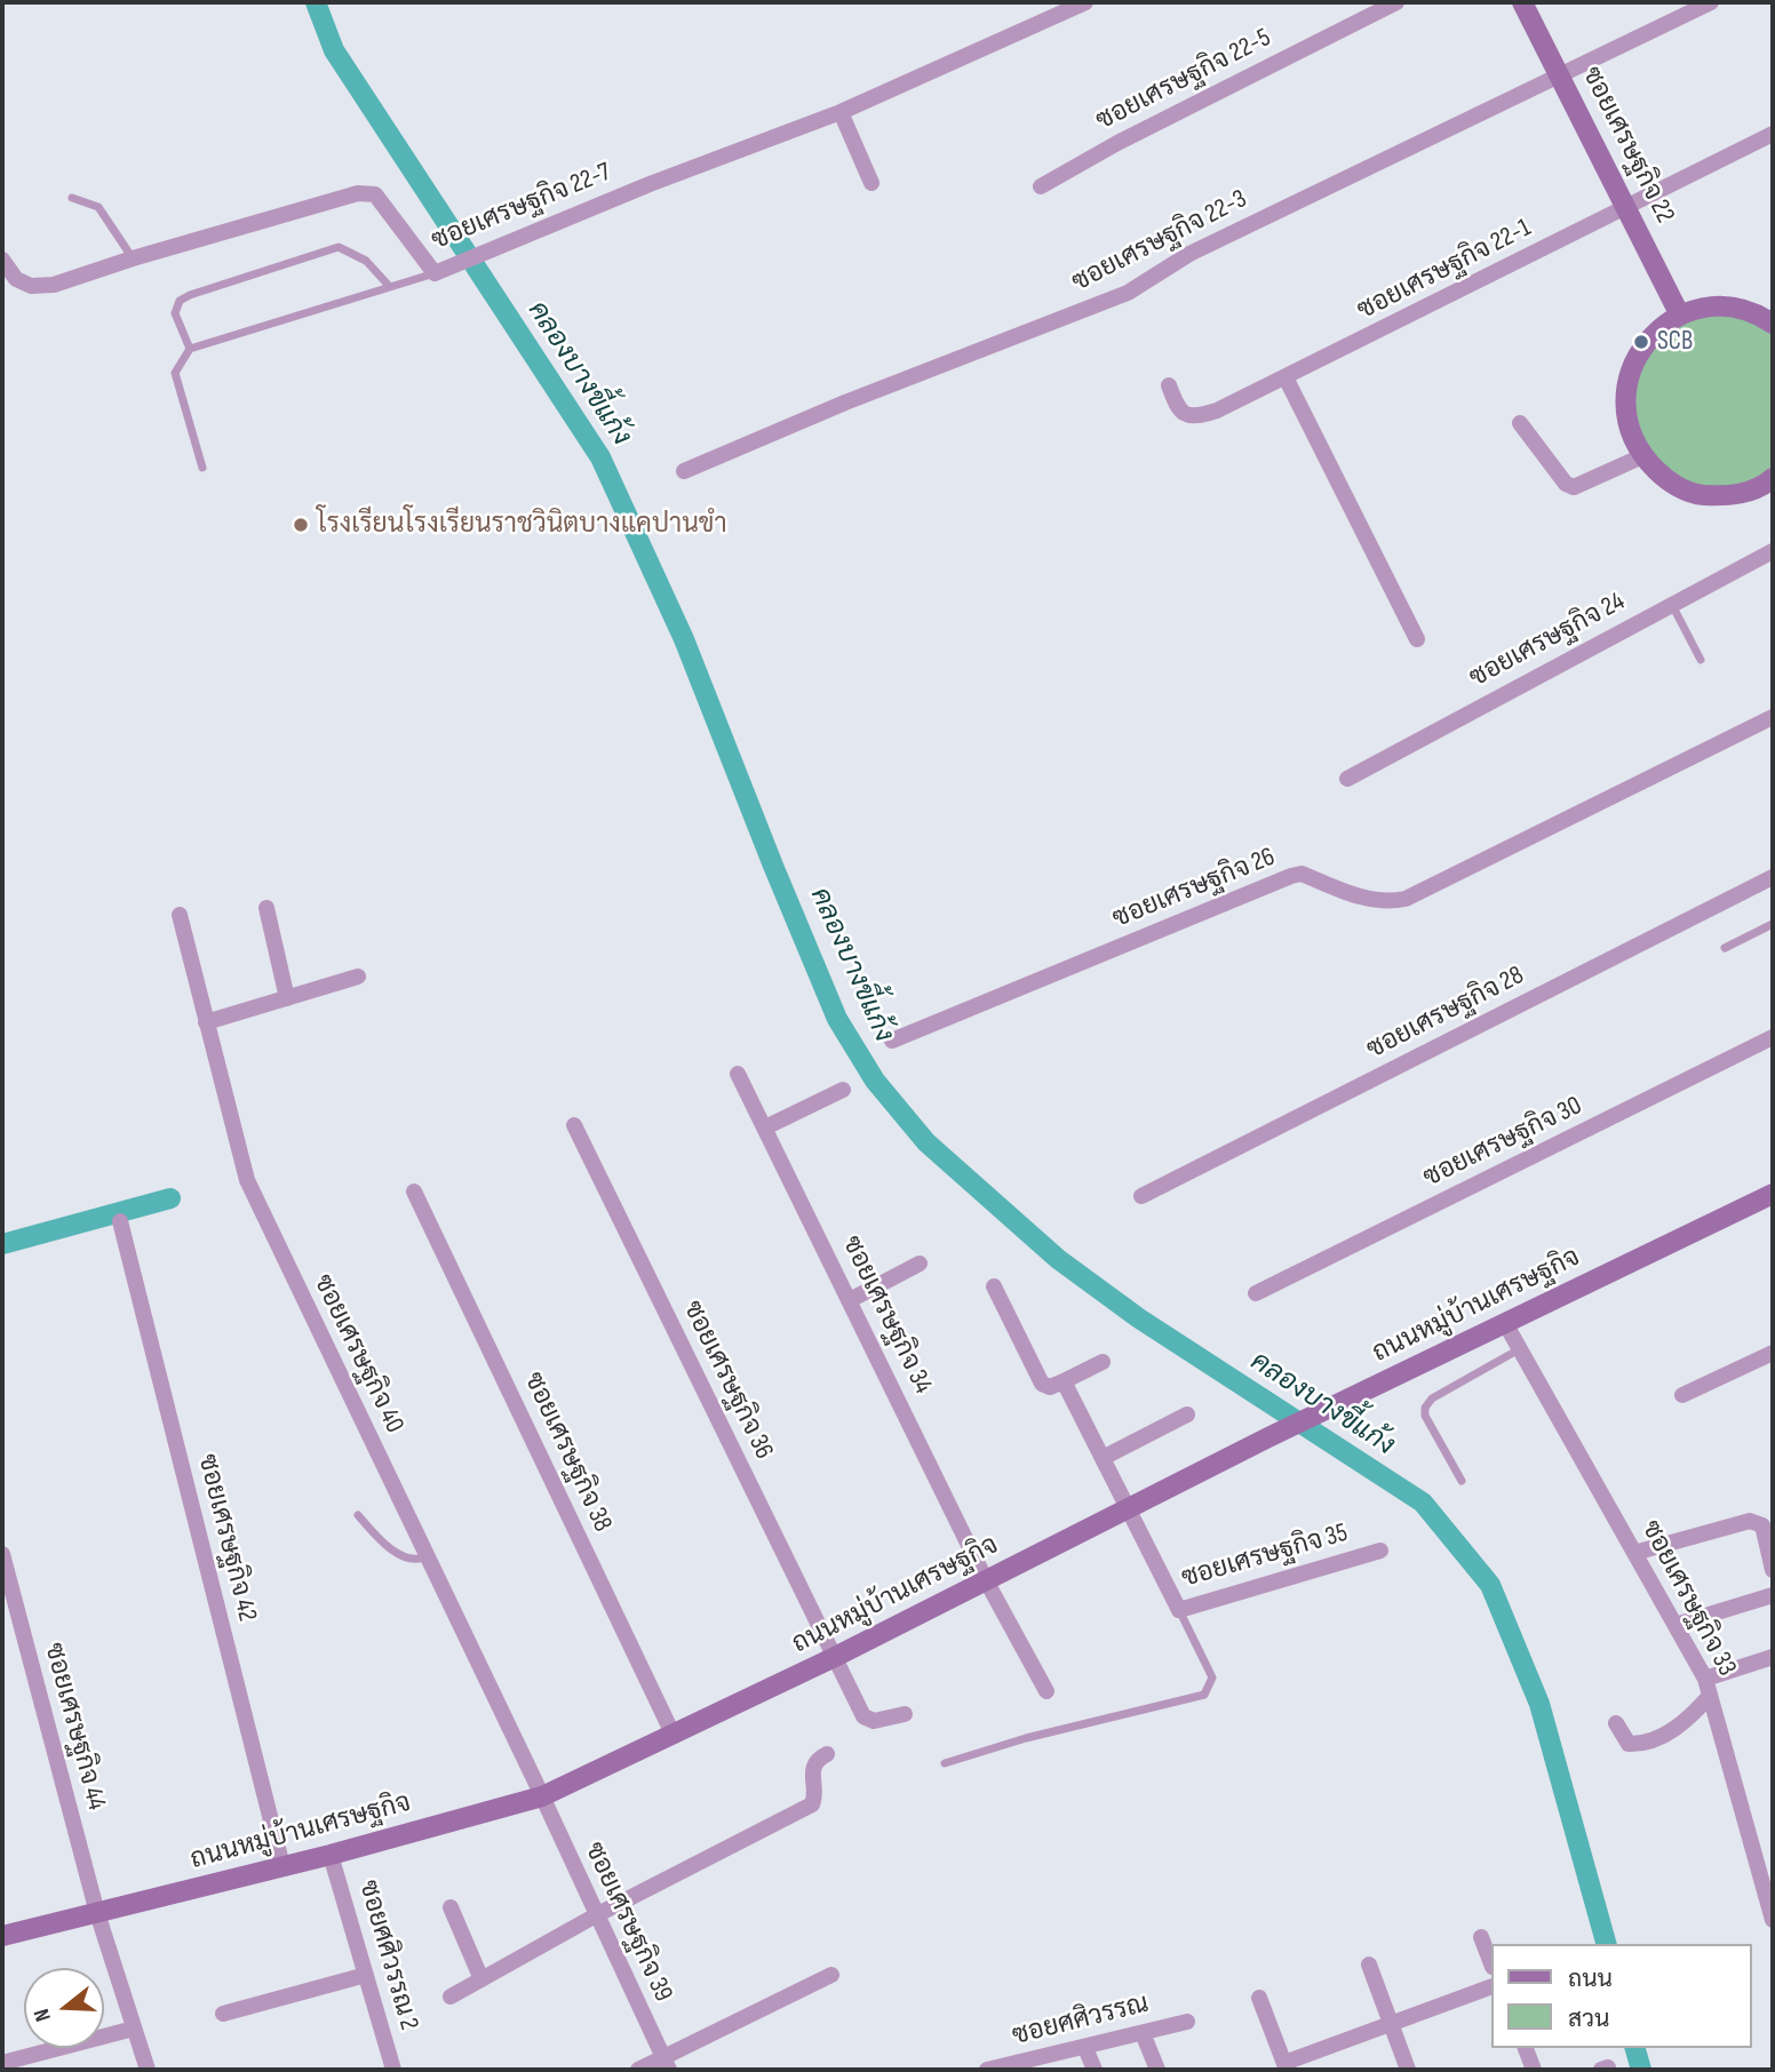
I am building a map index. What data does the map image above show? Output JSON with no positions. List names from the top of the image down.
{
  "streets": {
    "street": [
      "ซอยเศรษฐกิจ 22-5",
      "ซอยเศรษฐกิจ 22",
      "ซอยเศรษฐกิจ 22-7",
      "ซอยเศรษฐกิจ 22-3",
      "ซอยเศรษฐกิจ 22-1",
      "ซอยเศรษฐกิจ 24",
      "ซอยเศรษฐกิจ 26",
      "ซอยเศรษฐกิจ 28",
      "ซอยเศรษฐกิจ 30",
      "ถนนหมู่บ้านเศรษฐกิจ",
      "ซอยเศรษฐกิจ 34",
      "ซอยเศรษฐกิจ 40",
      "ซอยเศรษฐกิจ 36",
      "ซอยเศรษฐกิจ 38",
      "ซอยเศรษฐกิจ 42",
      "ซอยเศรษฐกิจ 35",
      "ซอยเศรษฐกิจ 33",
      "ซอยเศรษฐกิจ 44",
      "ซอยเศรษฐกิจ 39",
      "ซอยศศิวรรณ 2",
      "ซอยศศิวรรณ"
    ]
  },
  "crossings": [
    ["ซอยเศรษฐกิจ 22", "ซอยเศรษฐกิจ 22-3"],
    ["ซอยเศรษฐกิจ 22", "ซอยเศรษฐกิจ 22-1"],
    ["ถนนหมู่บ้านเศรษฐกิจ", "ซอยเศรษฐกิจ 34"],
    ["ถนนหมู่บ้านเศรษฐกิจ", "ซอยเศรษฐกิจ 40"],
    ["ถนนหมู่บ้านเศรษฐกิจ", "ซอยเศรษฐกิจ 36"],
    ["ถนนหมู่บ้านเศรษฐกิจ", "ซอยเศรษฐกิจ 38"],
    ["ถนนหมู่บ้านเศรษฐกิจ", "ซอยเศรษฐกิจ 42"],
    ["ถนนหมู่บ้านเศรษฐกิจ", "ซอยเศรษฐกิจ 35"],
    ["ถนนหมู่บ้านเศรษฐกิจ", "ซอยเศรษฐกิจ 33"],
    ["ถนนหมู่บ้านเศรษฐกิจ", "ซอยเศรษฐกิจ 44"],
    ["ถนนหมู่บ้านเศรษฐกิจ", "ซอยเศรษฐกิจ 39"],
    ["ถนนหมู่บ้านเศรษฐกิจ", "ซอยศศิวรรณ 2"],
    ["ซอยเศรษฐกิจ 40", "ซอยเศรษฐกิจ 39"]
  ],
  "water": ["คลองบางขี้แก้ง"],
  "places": ["SCB", "โรงเรียนโรงเรียนราชวินิตบางแคปานขำ"],
  "legend": ["ถนน", "สวน"],
  "north": "left"
}
